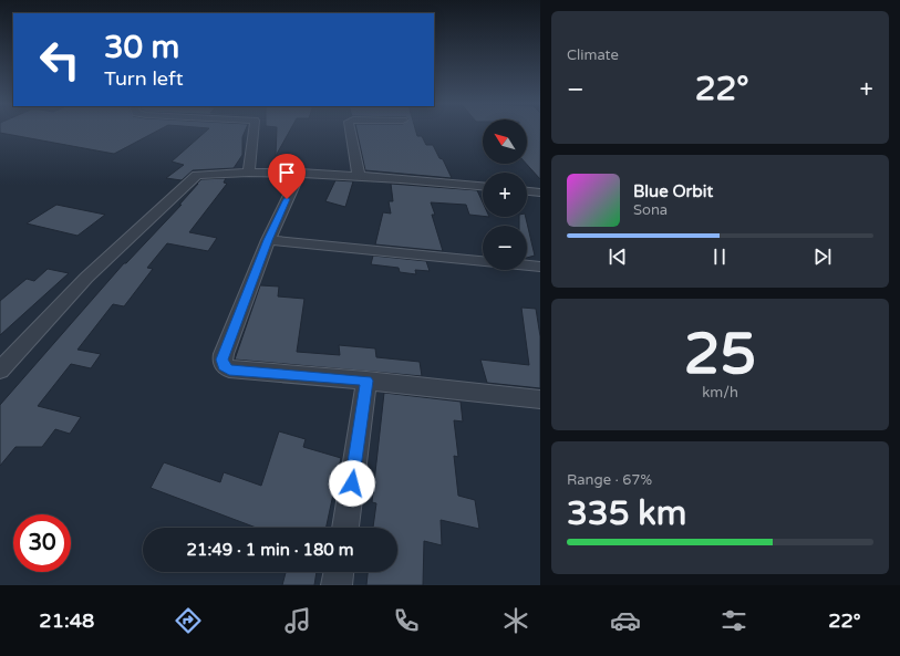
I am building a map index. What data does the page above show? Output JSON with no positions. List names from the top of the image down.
{
  "north": "top left",
  "page": {
    "tile": [
      "Climate",
      ["25", "km/h"],
      ["Range · 67%", "335 km"]
    ],
    "turn": ["30 m", "Turn left"],
    "heat": ["−", "22°", "+"],
    "map_buttons": ["+", "−"],
    "song": ["Blue Orbit", "Sona"],
    "limit": "30",
    "trip": "21:49 · 1 min · 180 m",
    "tabs": ["21:48", "22°"]
  }
}
